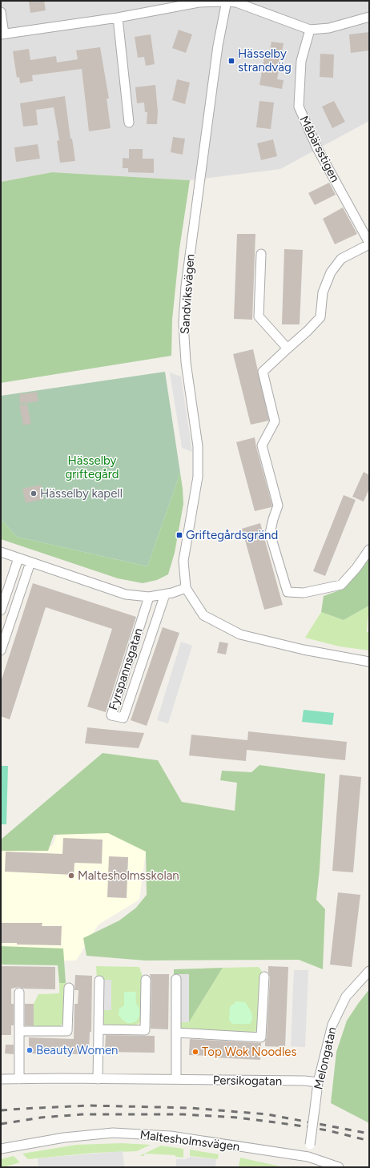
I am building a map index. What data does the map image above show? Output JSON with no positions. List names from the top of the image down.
{
  "streets": {
    "street": [
      "Måbärsstigen",
      "Sandviksvägen",
      "Fyrspannsgatan",
      "Melongatan",
      "Persikogatan",
      "Maltesholmsvägen"
    ]
  },
  "crossings": [
    ["Melongatan", "Persikogatan"],
    ["Melongatan", "Maltesholmsvägen"]
  ],
  "parks": ["Hässelby griftegård"],
  "places": {
    "transit": ["Hässelby strandväg", "Griftegårdsgränd"],
    "other": [
      "Hässelby kapell",
      "Maltesholmsskolan",
      "Beauty Women",
      "Top Wok Noodles"
    ]
  }
}
